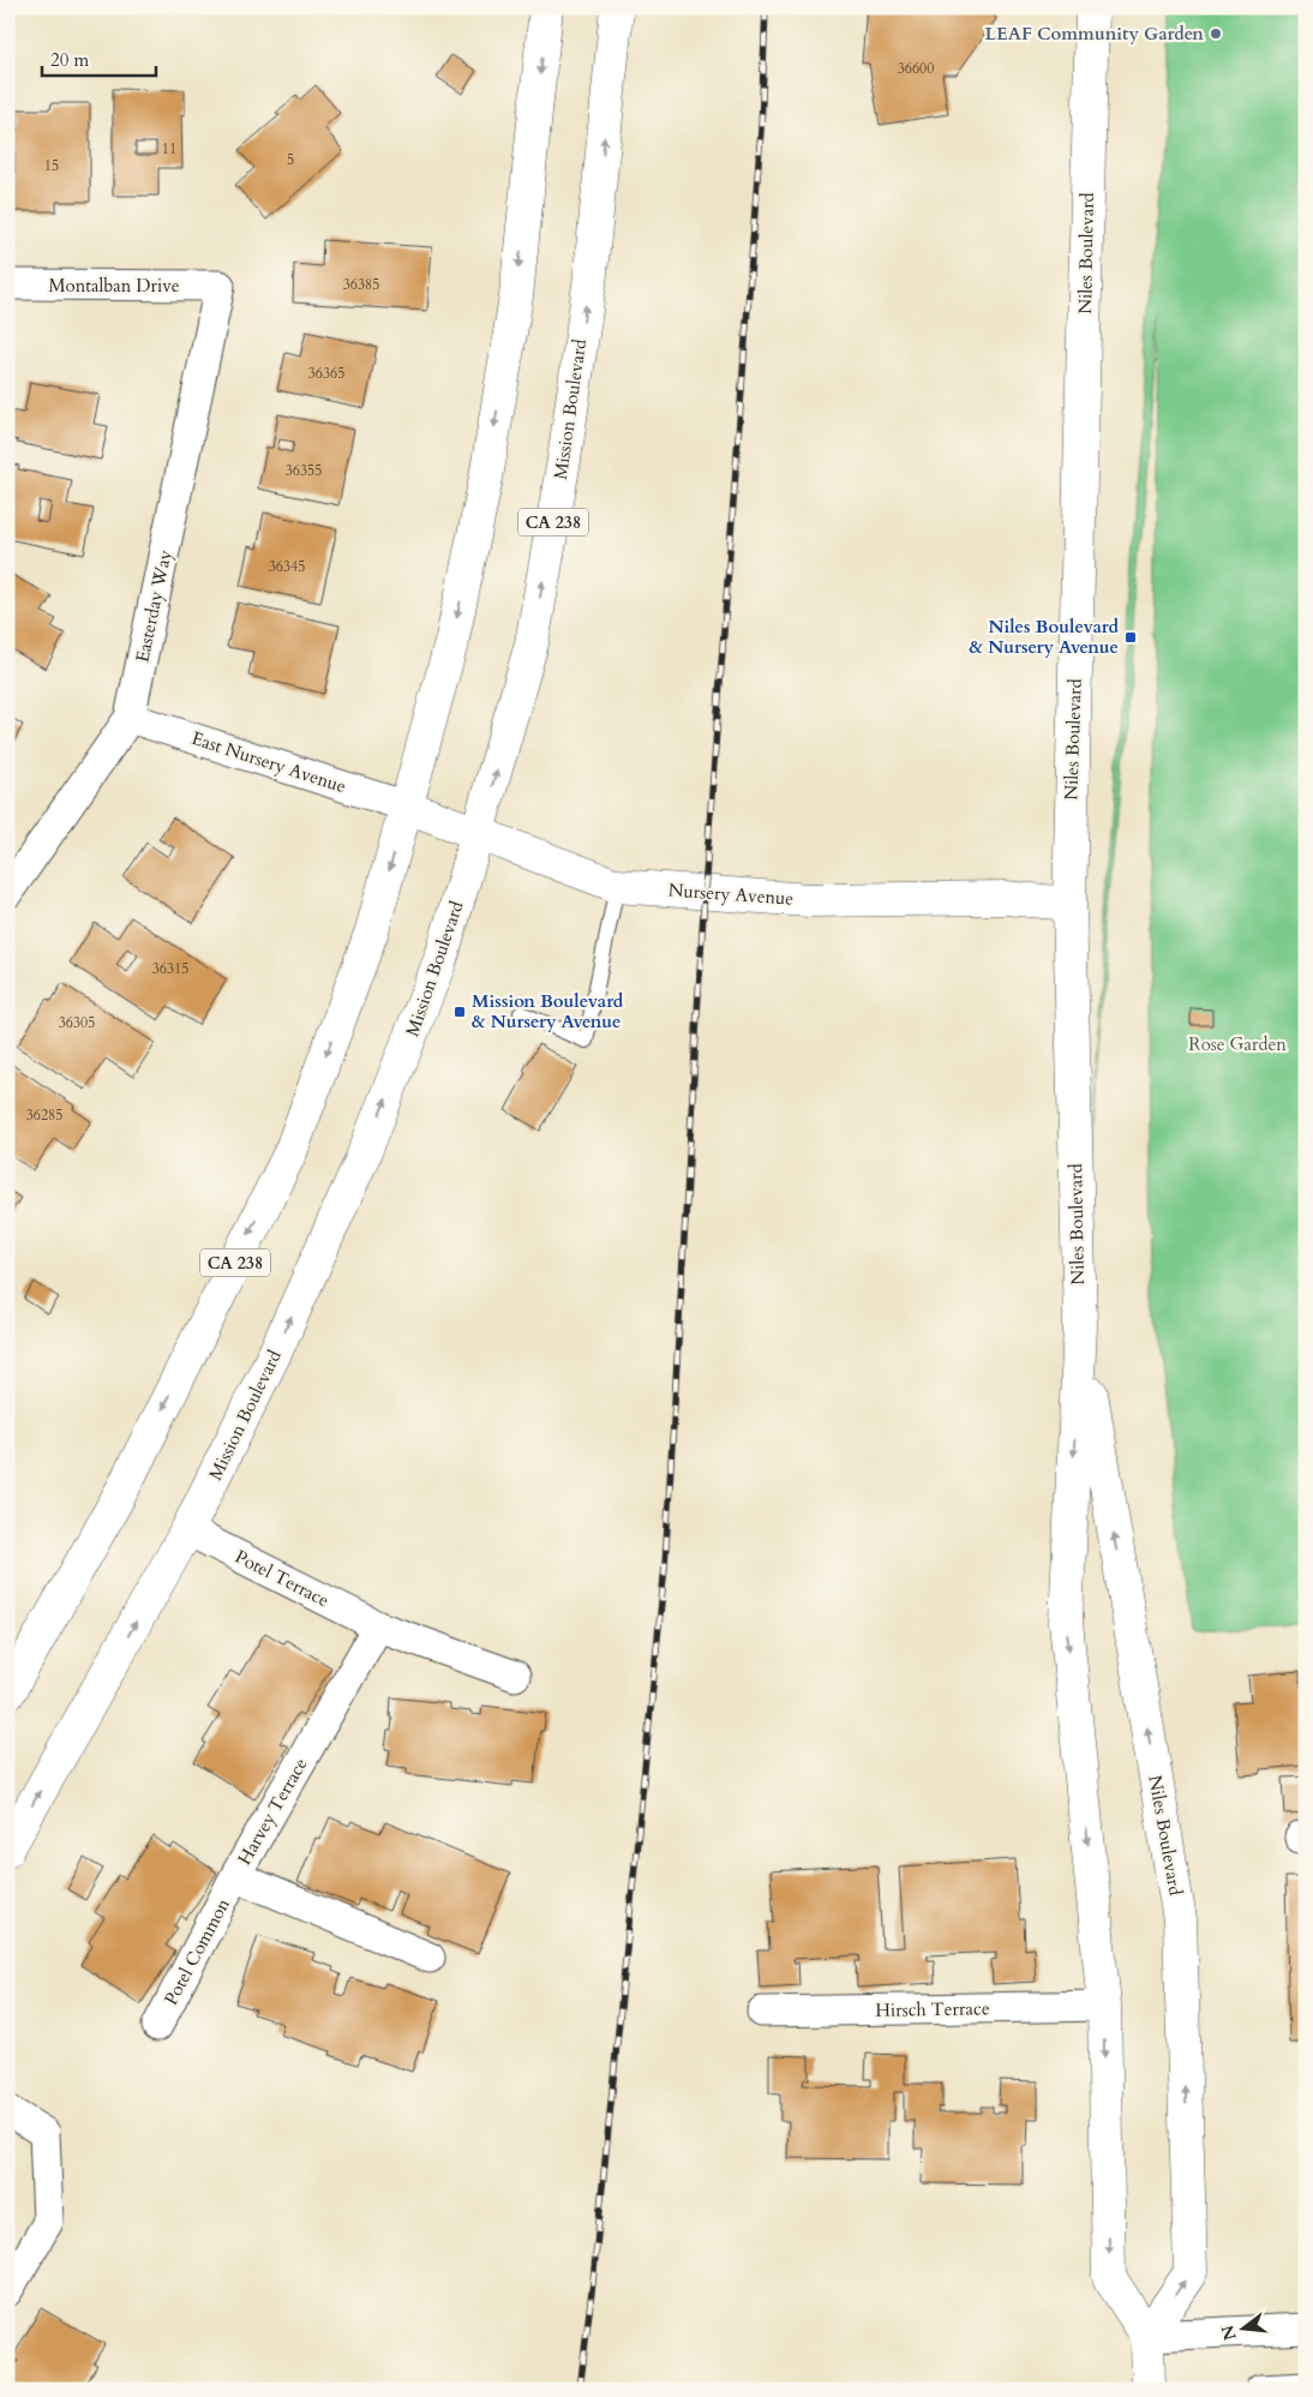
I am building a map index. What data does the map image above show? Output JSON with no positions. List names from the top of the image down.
{
  "streets": {
    "main road": [
      "Niles Boulevard",
      "Mission Boulevard",
      "CA 238",
      "Nursery Avenue"
    ],
    "street": [
      "Montalban Drive",
      "Easterday Way",
      "East Nursery Avenue",
      "Potel Terrace",
      "Harvey Terrace",
      "Potel Common",
      "Hirsch Terrace"
    ]
  },
  "crossings": [
    ["Niles Boulevard", "Nursery Avenue"],
    ["Niles Boulevard", "Hirsch Terrace"],
    ["Montalban Drive", "Easterday Way"],
    ["Mission Boulevard", "Nursery Avenue"],
    ["Mission Boulevard", "Potel Terrace"],
    ["CA 238", "East Nursery Avenue"],
    ["CA 238", "Nursery Avenue"],
    ["Easterday Way", "East Nursery Avenue"],
    ["East Nursery Avenue", "Nursery Avenue"],
    ["Potel Terrace", "Harvey Terrace"],
    ["Harvey Terrace", "Potel Common"]
  ],
  "parks": ["Rose Garden"],
  "places": {
    "other": ["LEAF Community Garden"],
    "transit": ["Niles Boulevard & Nursery Avenue", "Mission Boulevard & Nursery Avenue"]
  },
  "house_numbers": [
    "36600",
    "11",
    "5",
    "15",
    "36385",
    "36365",
    "36355",
    "36345",
    "36315",
    "36305",
    "36285"
  ],
  "scale_bar": "20 m",
  "north": "left"
}
